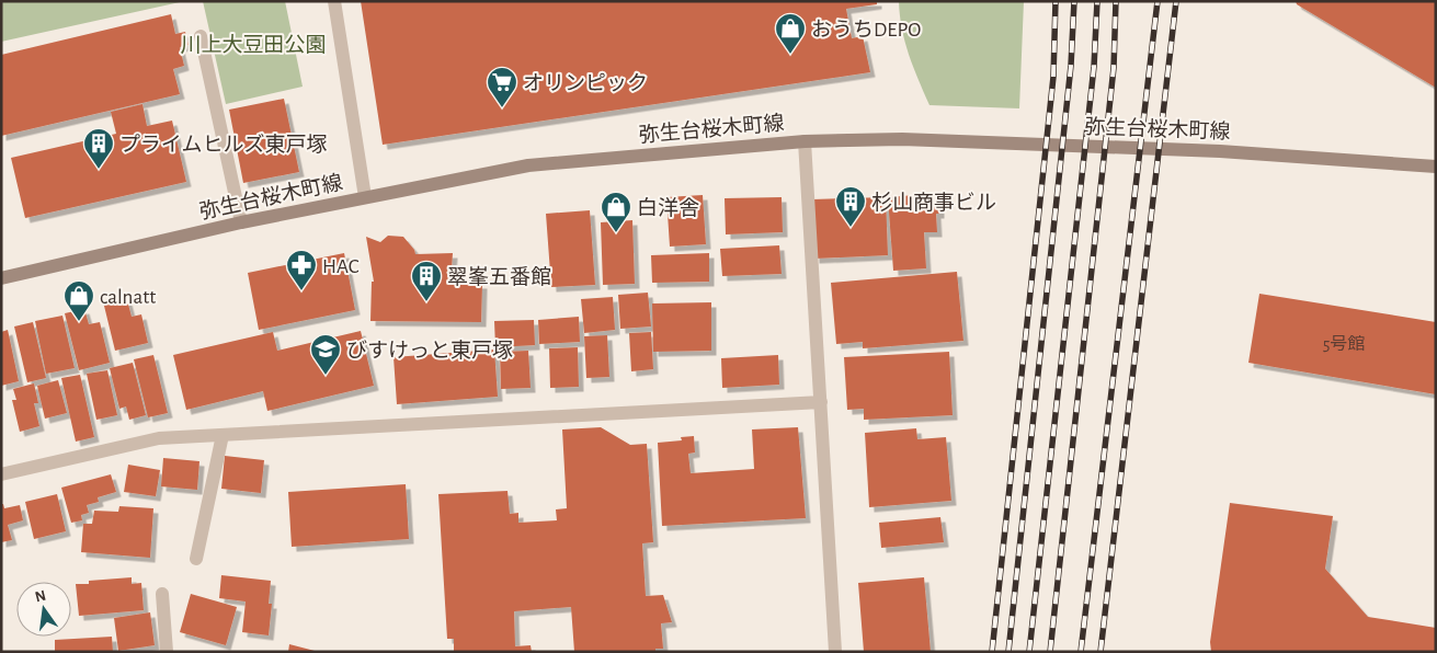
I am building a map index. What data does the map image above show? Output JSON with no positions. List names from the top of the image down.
{
  "streets": {
    "main road": ["弥生台桜木町線"]
  },
  "parks": ["川上大豆田公園"],
  "places": {
    "shop": ["おうちDEPO", "白洋舎", "calnatt"],
    "supermarket": ["オリンピック"],
    "building": ["プライムヒルズ東戸塚", "杉山商事ビル", "翠峯五番館"],
    "pharmacy": ["HAC"],
    "school or university": ["びすけっと東戸塚"]
  },
  "house_numbers": ["5号館"],
  "north": "top"
}
